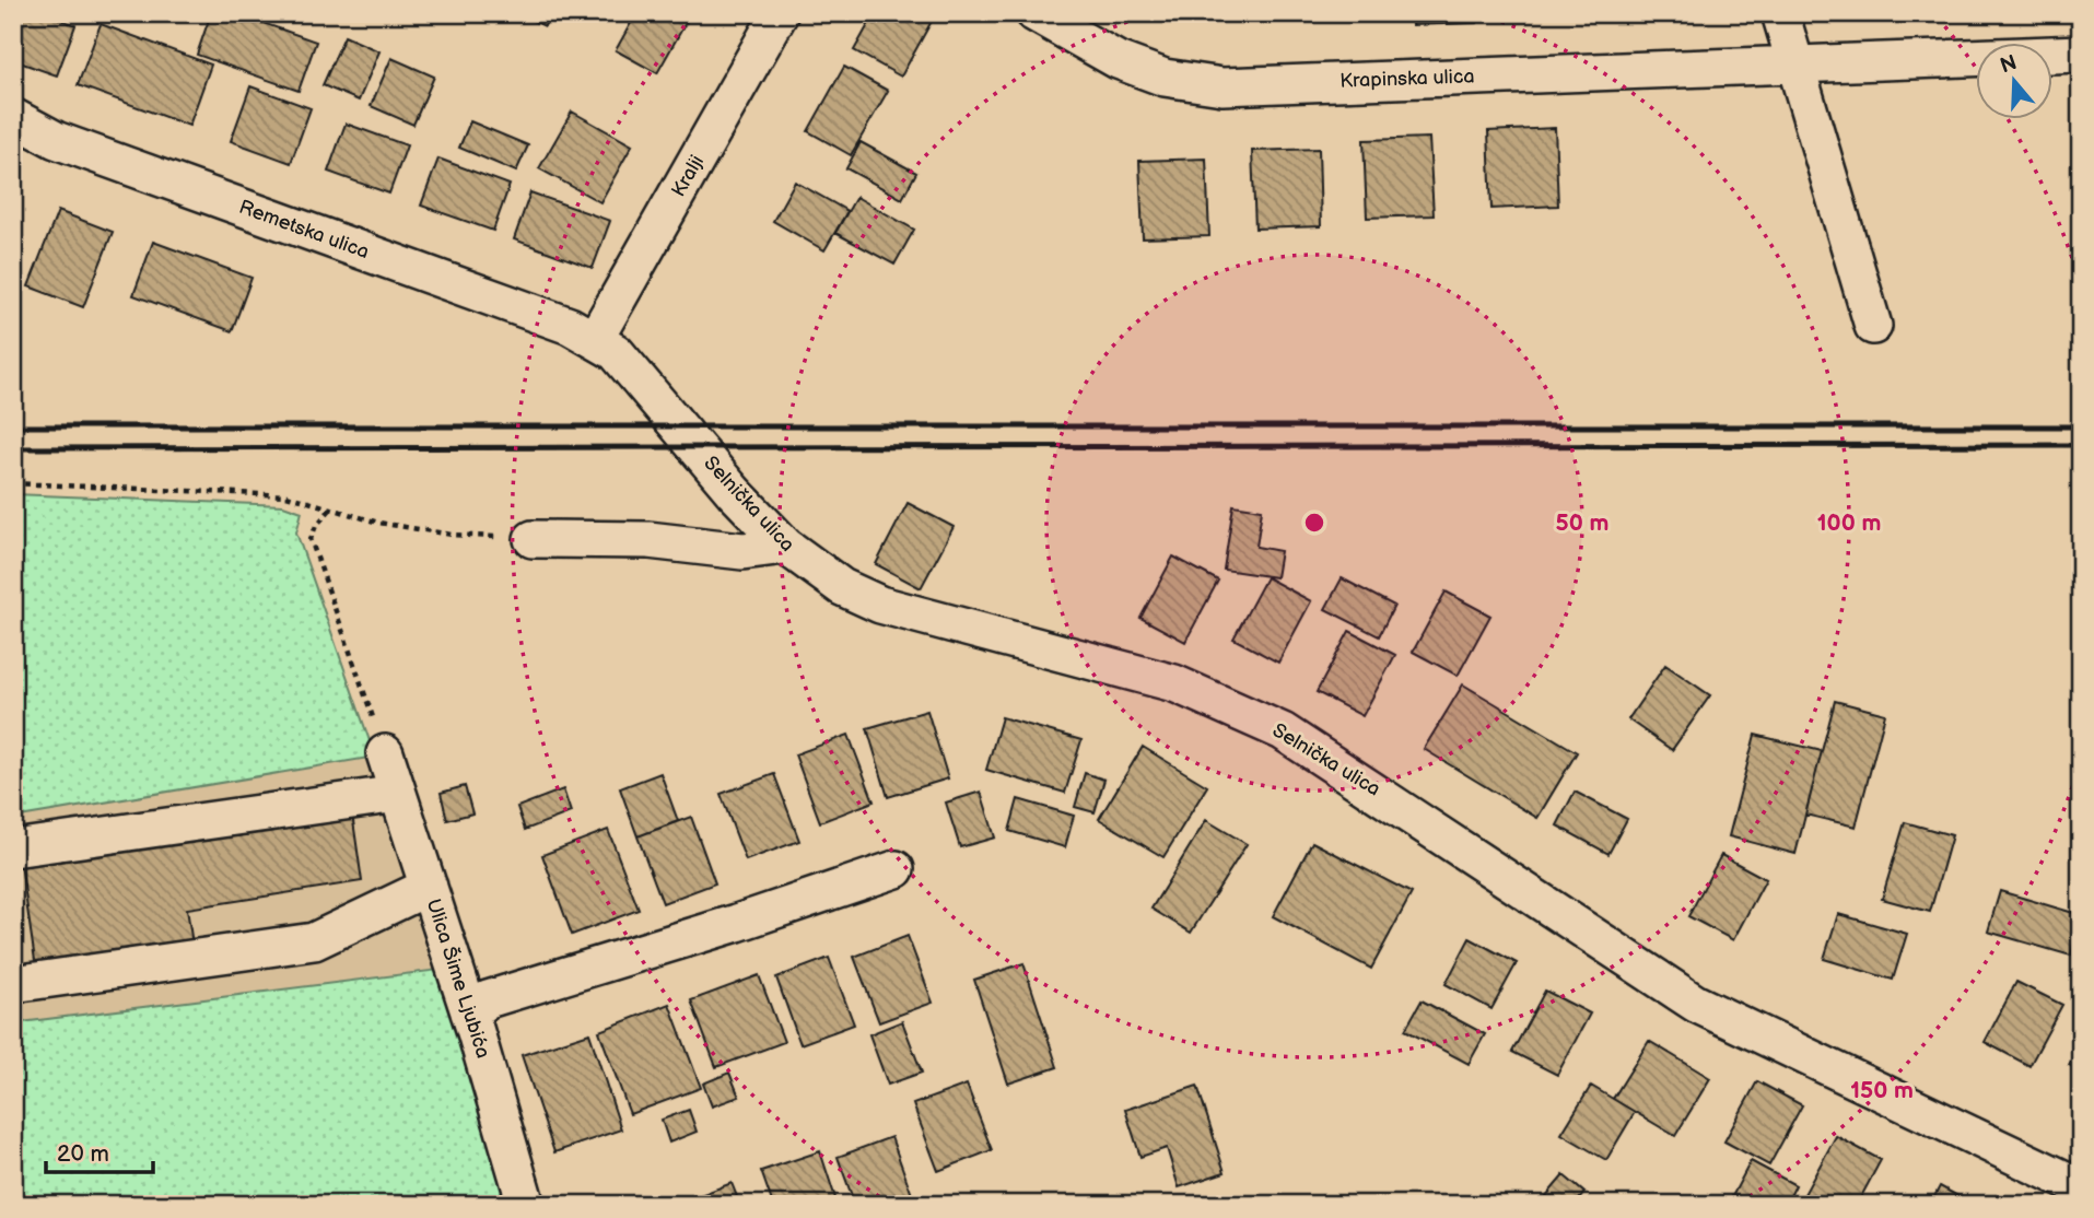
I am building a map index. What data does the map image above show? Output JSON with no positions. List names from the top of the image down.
{
  "streets": {
    "street": [
      "Krapinska ulica",
      "Kralji",
      "Remetska ulica",
      "Selnička ulica",
      "Ulica Šime Ljubića"
    ]
  },
  "crossings": [
    ["Kralji", "Remetska ulica"],
    ["Kralji", "Selnička ulica"],
    ["Remetska ulica", "Selnička ulica"]
  ],
  "scale_bar": "20 m",
  "north": "top",
  "rings": ["50 m", "100 m", "150 m"]
}
